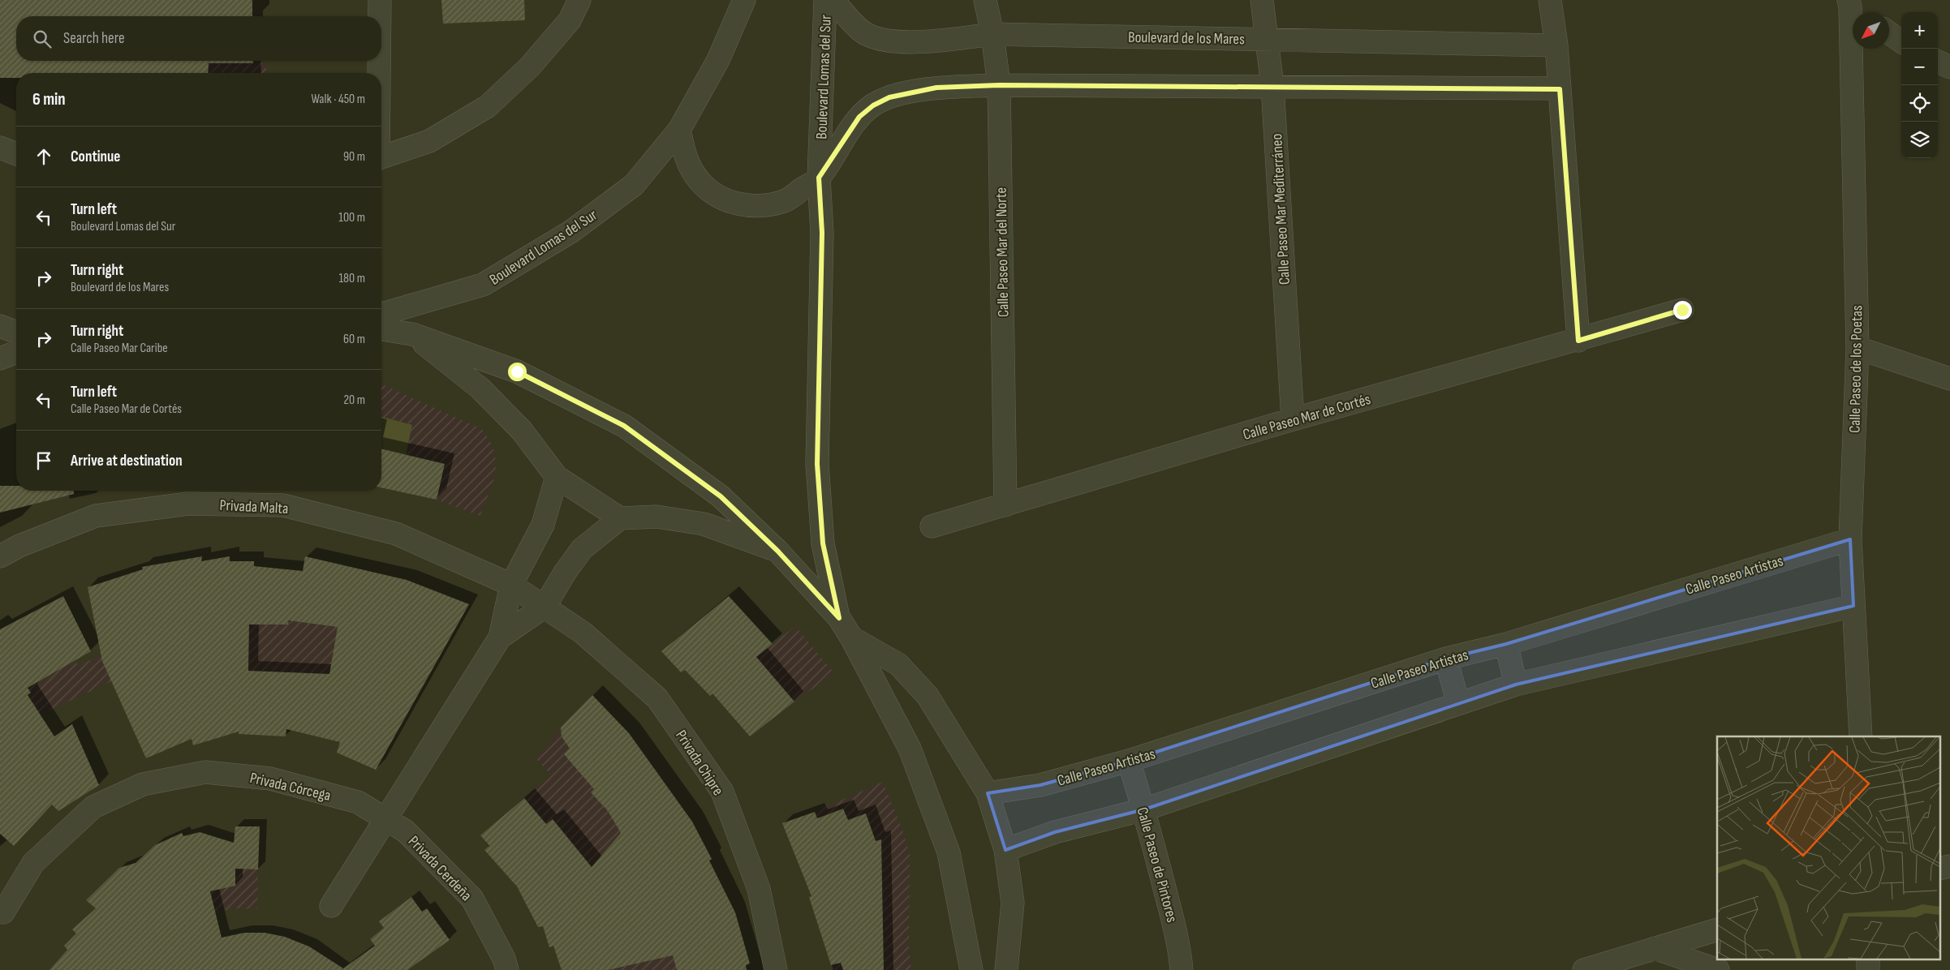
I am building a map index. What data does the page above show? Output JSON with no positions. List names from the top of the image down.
{
  "streets": {
    "street": [
      "Boulevard de los Mares",
      "Boulevard Lomas del Sur",
      "Calle Paseo Mar Mediterráneo",
      "Calle Paseo Mar del Norte",
      "Calle Paseo de los Poetas",
      "Calle Paseo Mar de Cortés",
      "Privada Malta",
      "Calle Paseo Artistas",
      "Privada Chipre",
      "Privada Córcega",
      "Calle Paseo de Pintores",
      "Privada Cerdeña"
    ]
  },
  "crossings": [
    ["Boulevard de los Mares", "Calle Paseo Mar Mediterráneo"],
    ["Boulevard de los Mares", "Calle Paseo Mar del Norte"],
    ["Calle Paseo Mar Mediterráneo", "Calle Paseo Mar de Cortés"],
    ["Calle Paseo Mar del Norte", "Calle Paseo Mar de Cortés"],
    ["Calle Paseo de los Poetas", "Calle Paseo Artistas"],
    ["Privada Malta", "Privada Chipre"],
    ["Calle Paseo Artistas", "Calle Paseo de Pintores"],
    ["Privada Córcega", "Privada Cerdeña"]
  ],
  "north": "bottom left",
  "page": {
    "map_buttons": ["+", "−"],
    "search": "Search here",
    "heading": ["6 min", "Walk · 450 m"],
    "list": [
      ["Continue", "90 m"],
      ["Turn left", "Boulevard Lomas del Sur", "100 m"],
      ["Turn right", "Boulevard de los Mares", "180 m"],
      ["Turn right", "Calle Paseo Mar Caribe", "60 m"],
      ["Turn left", "Calle Paseo Mar de Cortés", "20 m"],
      "Arrive at destination"
    ]
  }
}
